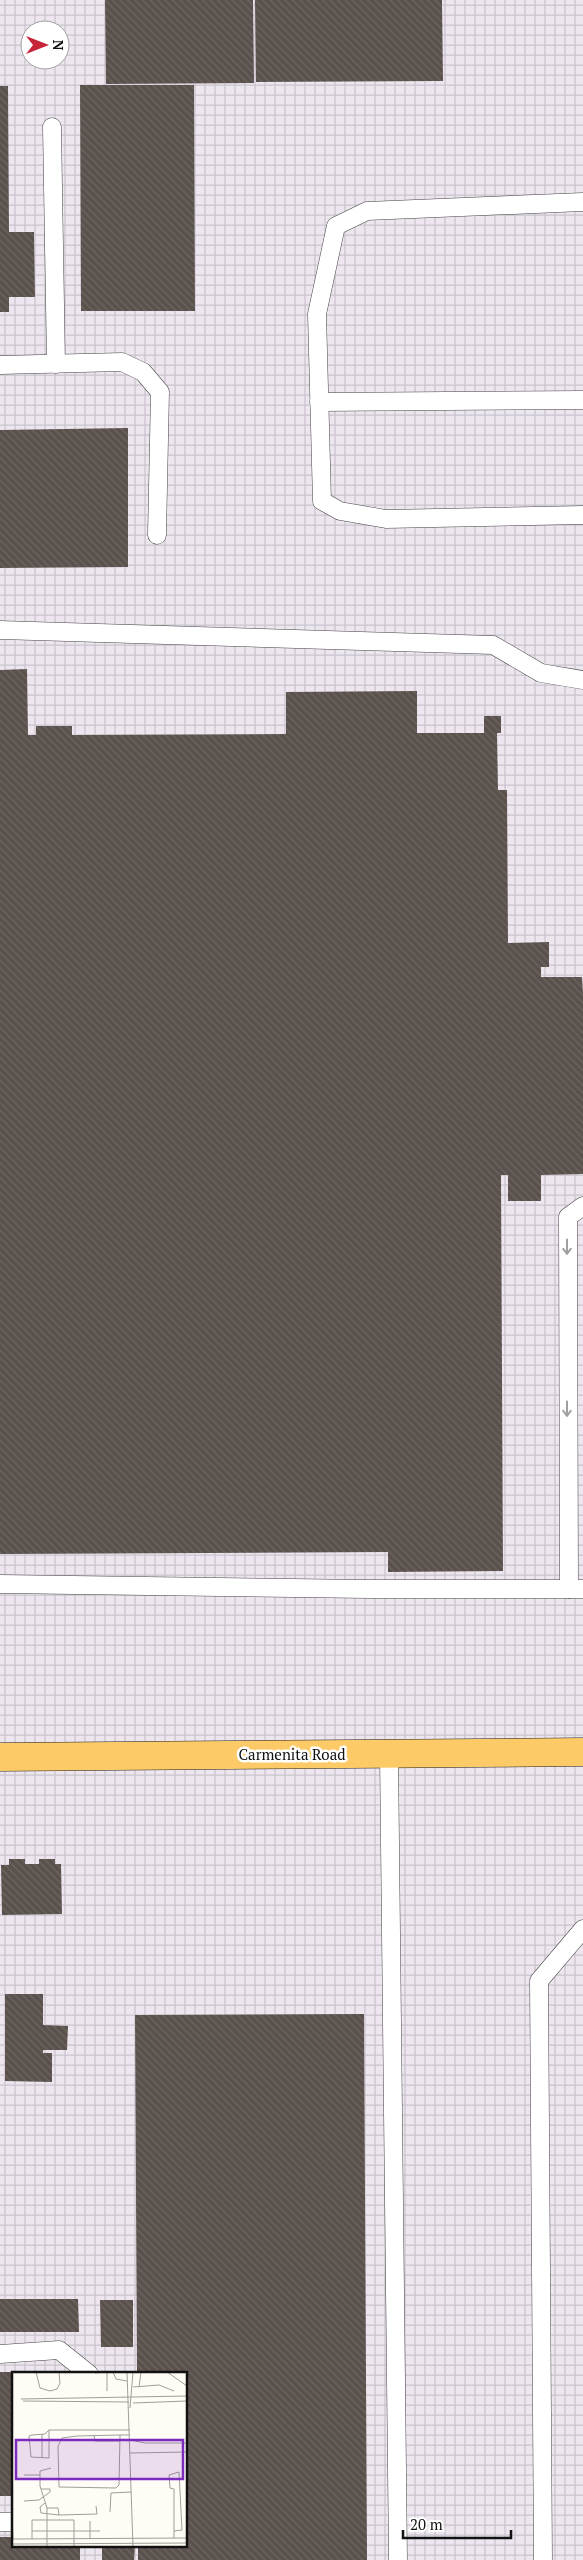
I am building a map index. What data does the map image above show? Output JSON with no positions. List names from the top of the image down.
{
  "streets": {
    "main road": ["Carmenita Road"]
  },
  "scale_bar": "20 m",
  "north": "right"
}
